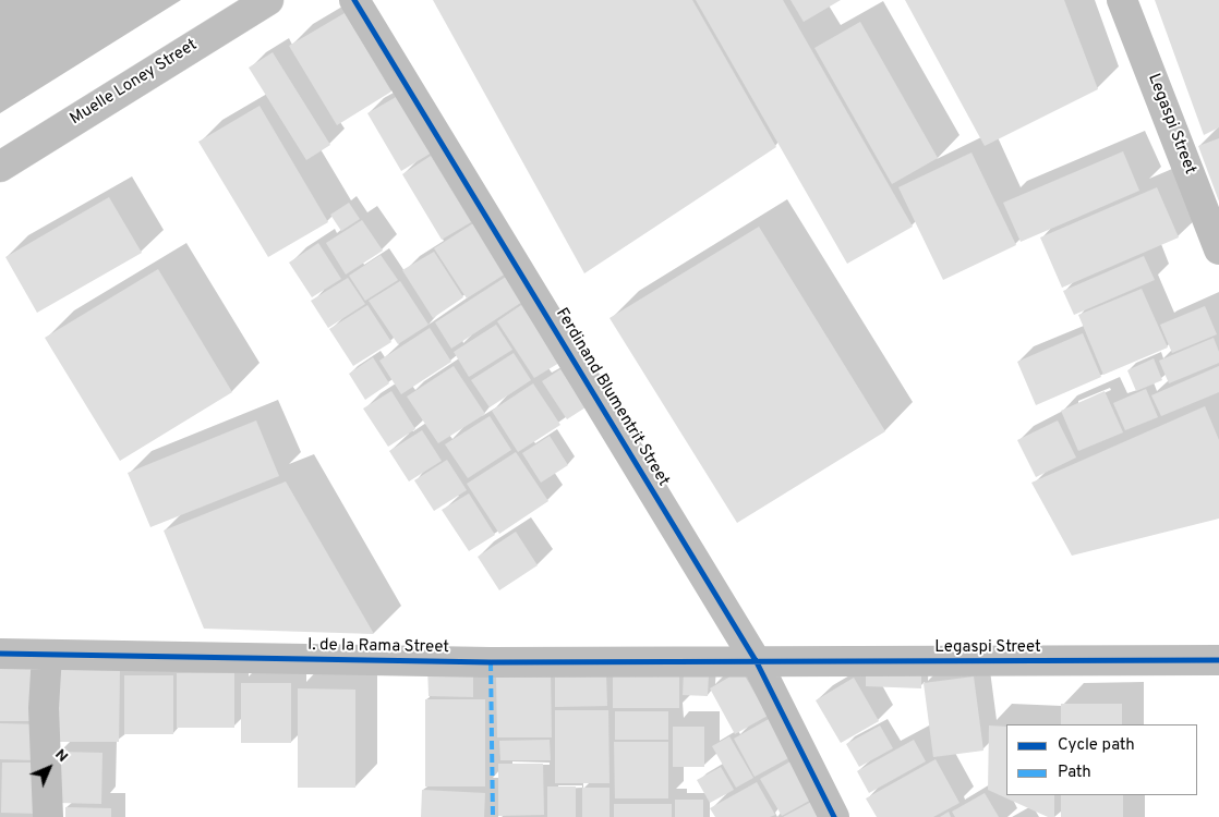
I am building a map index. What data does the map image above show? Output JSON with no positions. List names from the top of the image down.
{
  "streets": {
    "street": [
      "Muelle Loney Street",
      "Legaspi Street",
      "Ferdinand Blumentrit Street",
      "I. de la Rama Street"
    ]
  },
  "crossings": [
    ["Legaspi Street", "Ferdinand Blumentrit Street"],
    ["Legaspi Street", "I. de la Rama Street"],
    ["Ferdinand Blumentrit Street", "I. de la Rama Street"]
  ],
  "legend": ["Cycle path", "Path"],
  "north": "top right"
}
